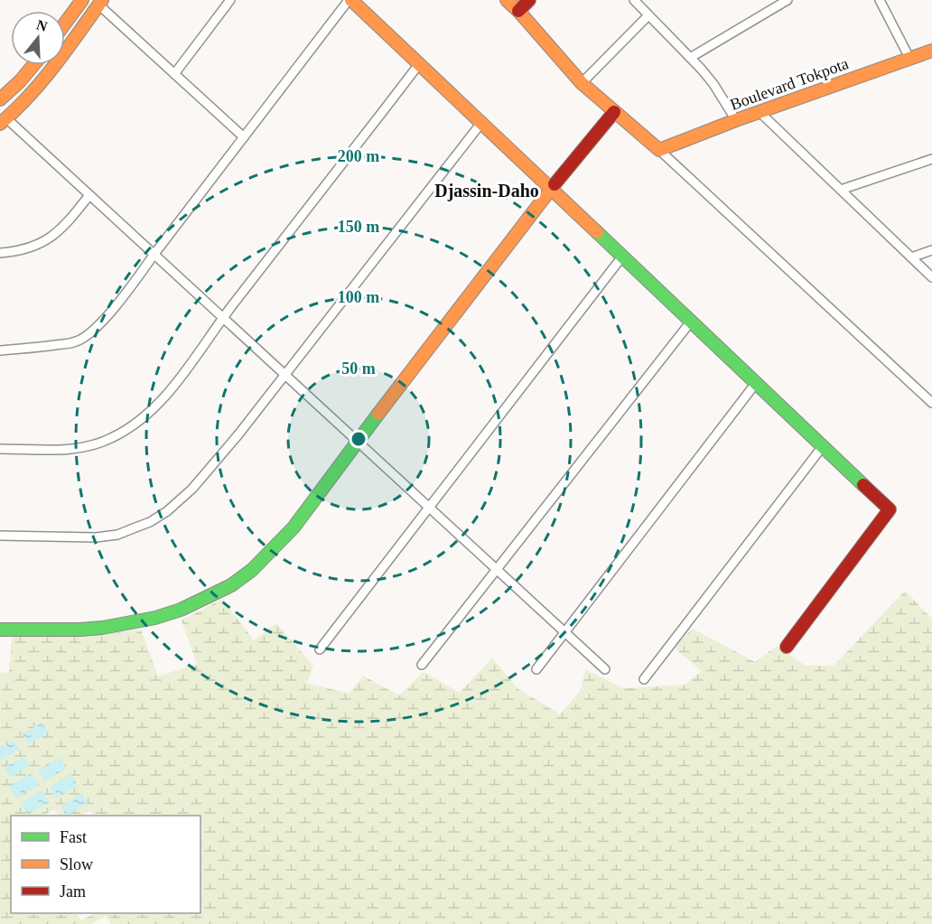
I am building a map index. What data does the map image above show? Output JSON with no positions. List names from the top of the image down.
{
  "streets": {
    "street": ["Boulevard Tokpota"]
  },
  "districts": ["Djassin-Daho"],
  "legend": ["Fast", "Slow", "Jam"],
  "north": "top",
  "rings": [
    "200 m",
    "150 m",
    "100 m",
    "50 m"
  ]
}
